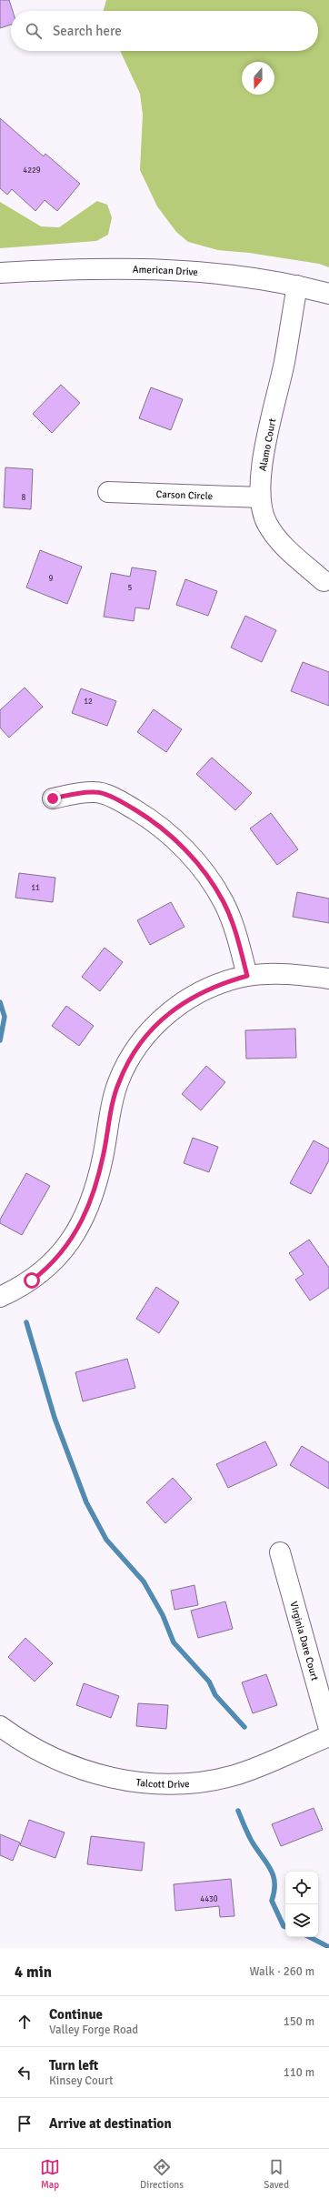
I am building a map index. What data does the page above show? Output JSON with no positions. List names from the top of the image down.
{
  "streets": {
    "street": [
      "American Drive",
      "Alamo Court",
      "Carson Circle",
      "Virginia Dare Court",
      "Talcott Drive"
    ]
  },
  "crossings": [
    ["American Drive", "Alamo Court"],
    ["Alamo Court", "Carson Circle"]
  ],
  "house_numbers": [
    "4229",
    "8",
    "9",
    "5",
    "12",
    "11",
    "4430"
  ],
  "north": "bottom",
  "page": {
    "search": "Search here",
    "heading": ["4 min", "Walk · 260 m"],
    "list": [
      ["Continue", "Valley Forge Road", "150 m"],
      ["Turn left", "Kinsey Court", "110 m"],
      "Arrive at destination"
    ],
    "nav": ["Map", "Directions", "Saved"]
  }
}
